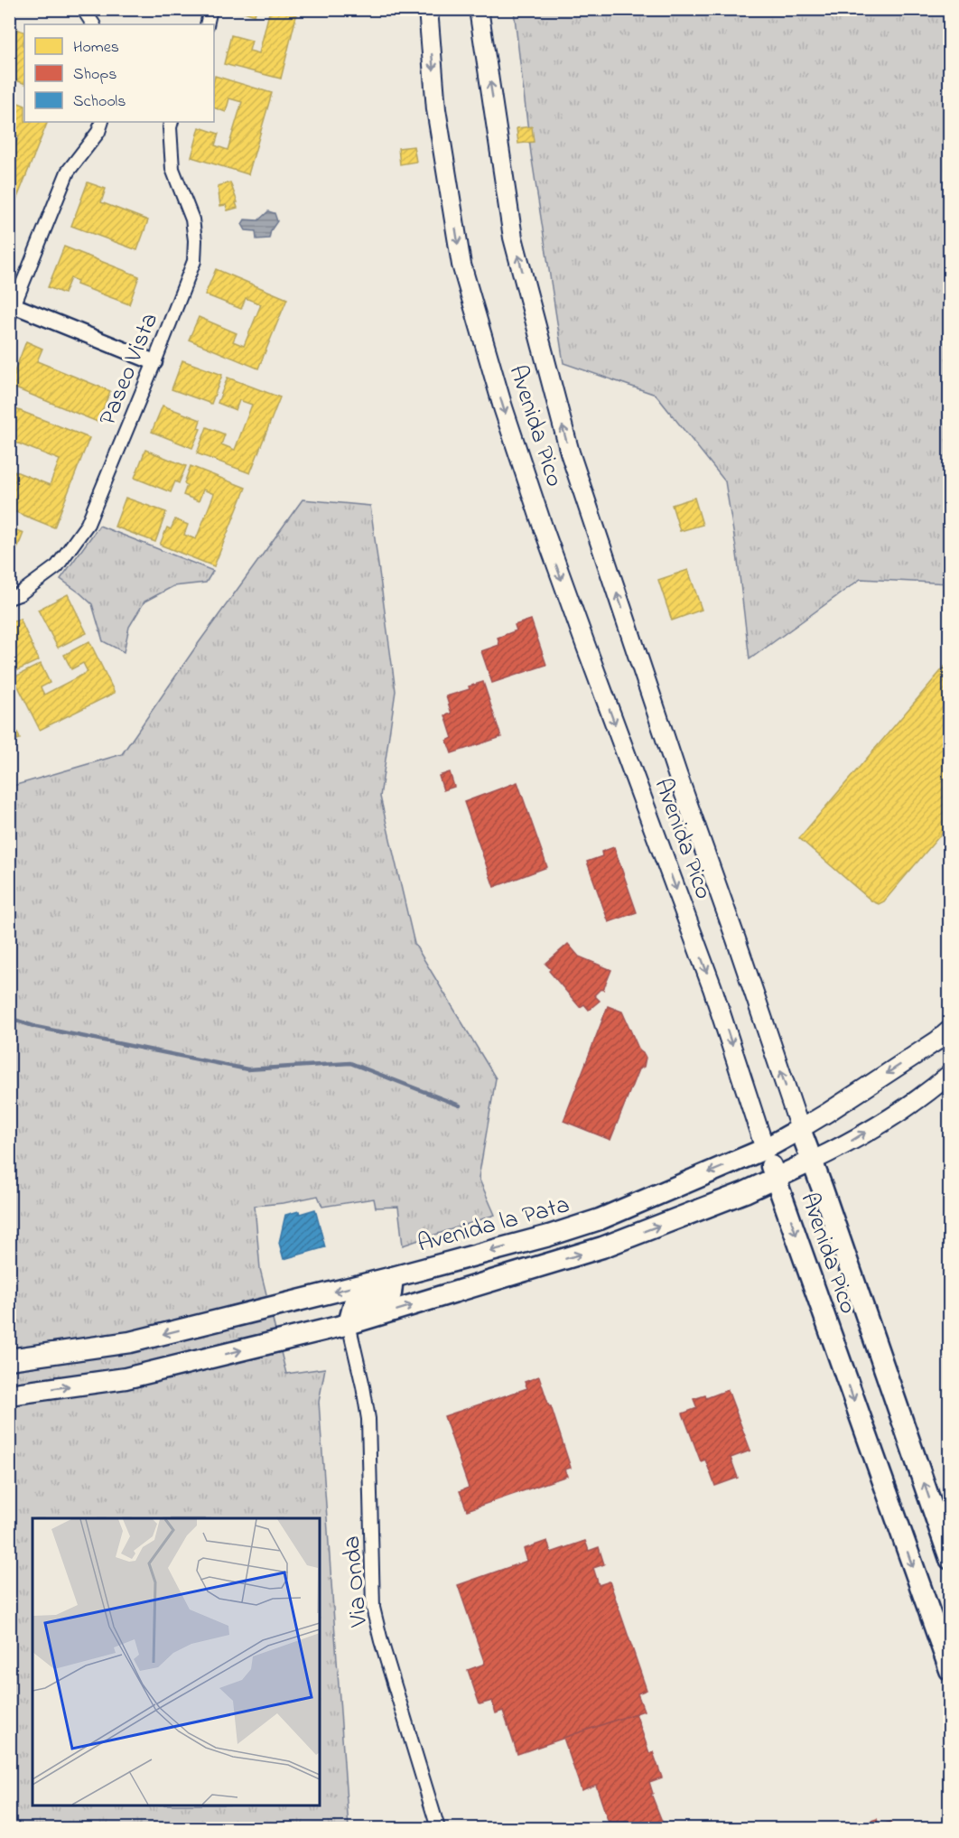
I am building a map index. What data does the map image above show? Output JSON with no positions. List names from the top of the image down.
{
  "streets": {
    "highway": ["Avenida Pico", "Avenida la Pata"],
    "street": ["Paseo Vista", "Via Onda"]
  },
  "crossings": [
    ["Avenida Pico", "Avenida la Pata"]
  ],
  "legend": ["Homes", "Shops", "Schools"]
}
